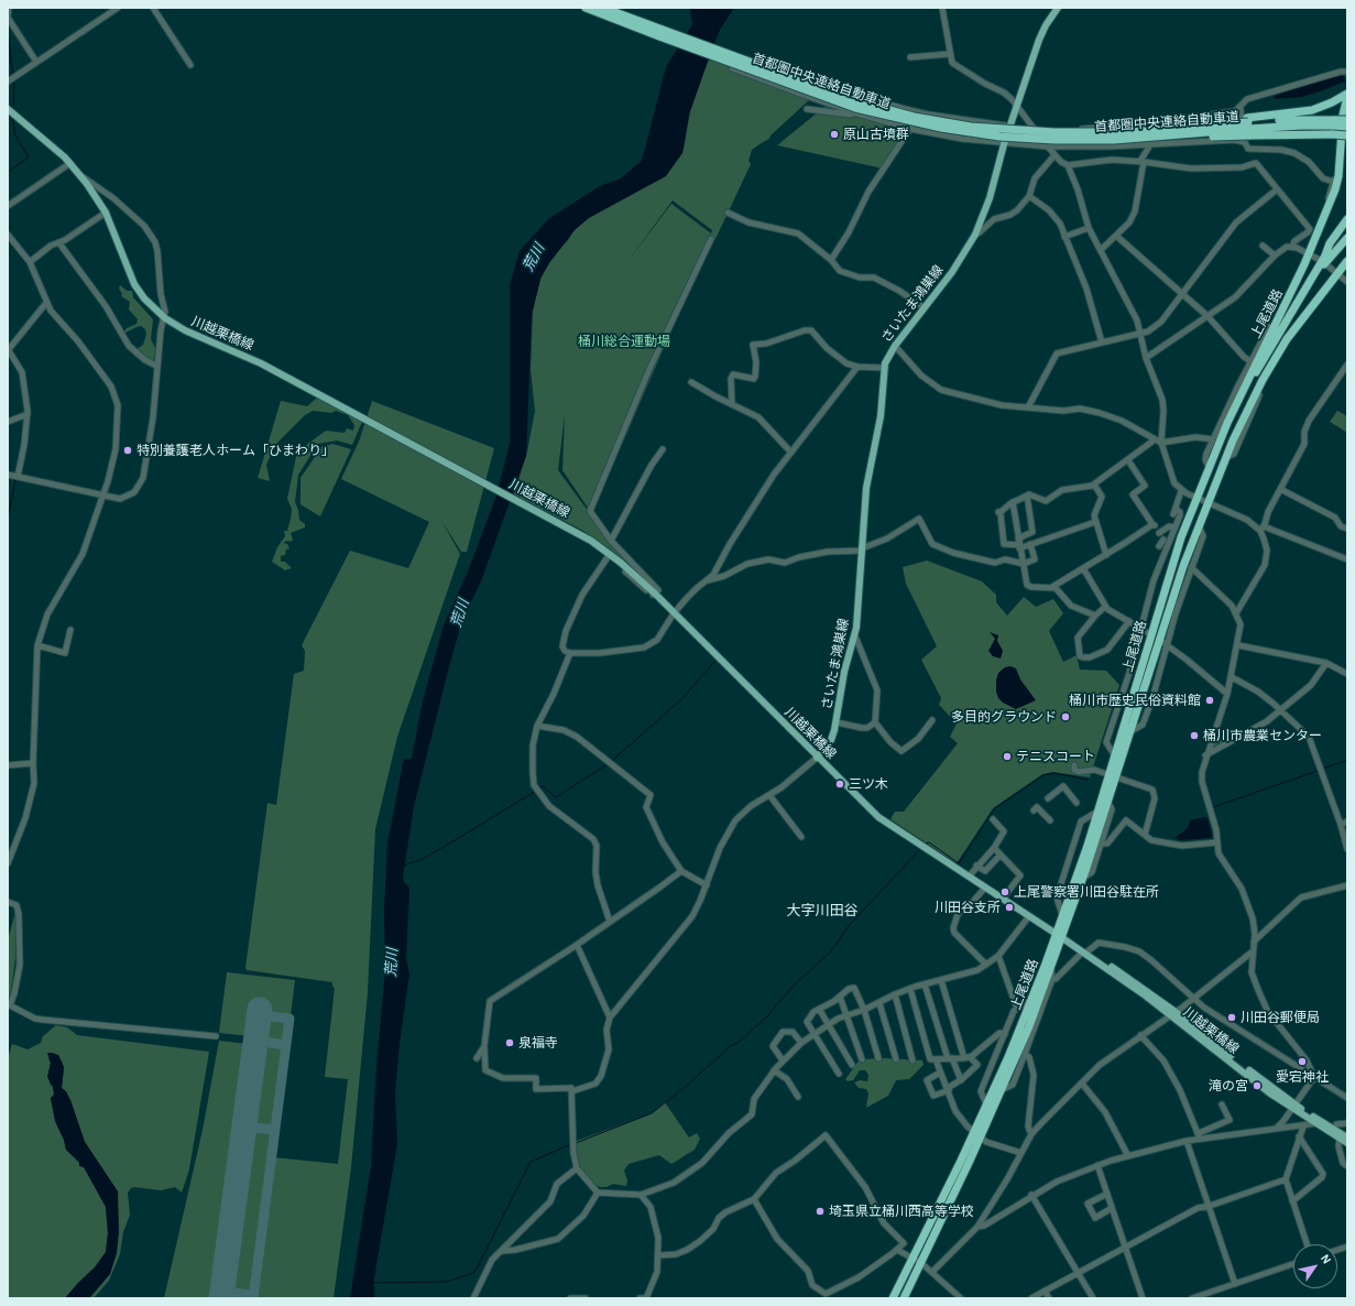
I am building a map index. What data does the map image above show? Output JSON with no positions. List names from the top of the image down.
{
  "streets": {
    "highway": ["首都圏中央連絡自動車道", "上尾道路"],
    "main road": ["さいたま鴻巣線", "川越栗橋線"]
  },
  "crossings": [
    ["さいたま鴻巣線", "川越栗橋線"],
    ["上尾道路", "川越栗橋線"]
  ],
  "districts": ["大字川田谷"],
  "water": ["荒川"],
  "parks": ["桶川総合運動場"],
  "places": [
    "原山古墳群",
    "特別養護老人ホーム「ひまわり」",
    "桶川市歴史民俗資料館",
    "多目的グラウンド",
    "桶川市農業センター",
    "テニスコート",
    "三ツ木",
    "上尾警察署川田谷駐在所",
    "川田谷支所",
    "川田谷郵便局",
    "泉福寺",
    "愛宕神社",
    "滝の宮",
    "埼玉県立桶川西高等学校"
  ],
  "north": "top right"
}
